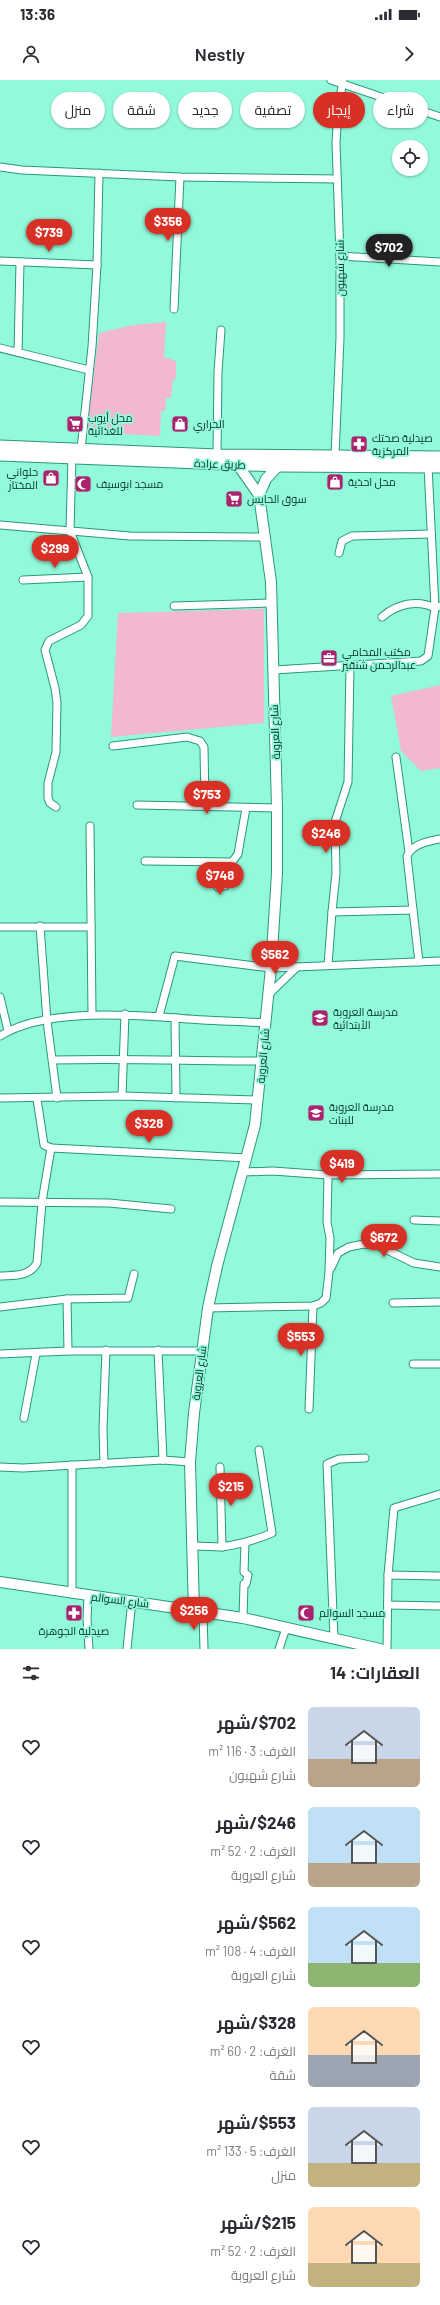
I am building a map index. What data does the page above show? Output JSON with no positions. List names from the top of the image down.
{
  "streets": {
    "main road": ["طريق عرادة"],
    "street": ["شارع شهبون", "شارع العروبة", "شارع السوالم"]
  },
  "crossings": [
    ["شارع شهبون", "طريق عرادة"],
    ["طريق عرادة", "شارع العروبة"],
    ["شارع العروبة", "شارع السوالم"]
  ],
  "places": {
    "supermarket": ["محل أيوب للغذائية", "سوق الحايس"],
    "shop": ["الحراري", "حلواني المختار", "محل احذية"],
    "pharmacy": ["صيدلية صحتك المركزية", "صيدلية الجوهرة"],
    "mosque": ["مسجد ابوسيف", "مسجد السوالم"],
    "office": ["مكتب المحامي عبدالرحمن شنقير"],
    "school or university": ["مدرسة العروبة الأبتدائية", "مدرسة العروبة للبنات"]
  },
  "page": {
    "status": "13:36",
    "header": "Nestly",
    "chip": [
      "شراء",
      "إيجار",
      "تصفية",
      "جديد",
      "شقة",
      "منزل"
    ],
    "price": [
      "$356",
      "$739",
      "$702",
      "$299",
      "$753",
      "$246",
      "$748",
      "$562",
      "$328",
      "$419",
      "$672",
      "$553",
      "$215",
      "$256"
    ],
    "heading": "العقارات: 14",
    "list": [
      {
        "name": "$702/شهر",
        "note": "الغرف: 3 · 116 m² · شارع شهبون"
      },
      {
        "name": "$246/شهر",
        "note": "الغرف: 2 · 52 m² · شارع العروبة"
      },
      {
        "name": "$562/شهر",
        "note": "الغرف: 4 · 108 m² · شارع العروبة"
      },
      {
        "name": "$328/شهر",
        "note": "الغرف: 2 · 60 m² · شقة"
      },
      {
        "name": "$553/شهر",
        "note": "الغرف: 5 · 133 m² · منزل"
      },
      {
        "name": "$215/شهر",
        "note": "الغرف: 2 · 52 m² · شارع العروبة"
      }
    ]
  }
}
